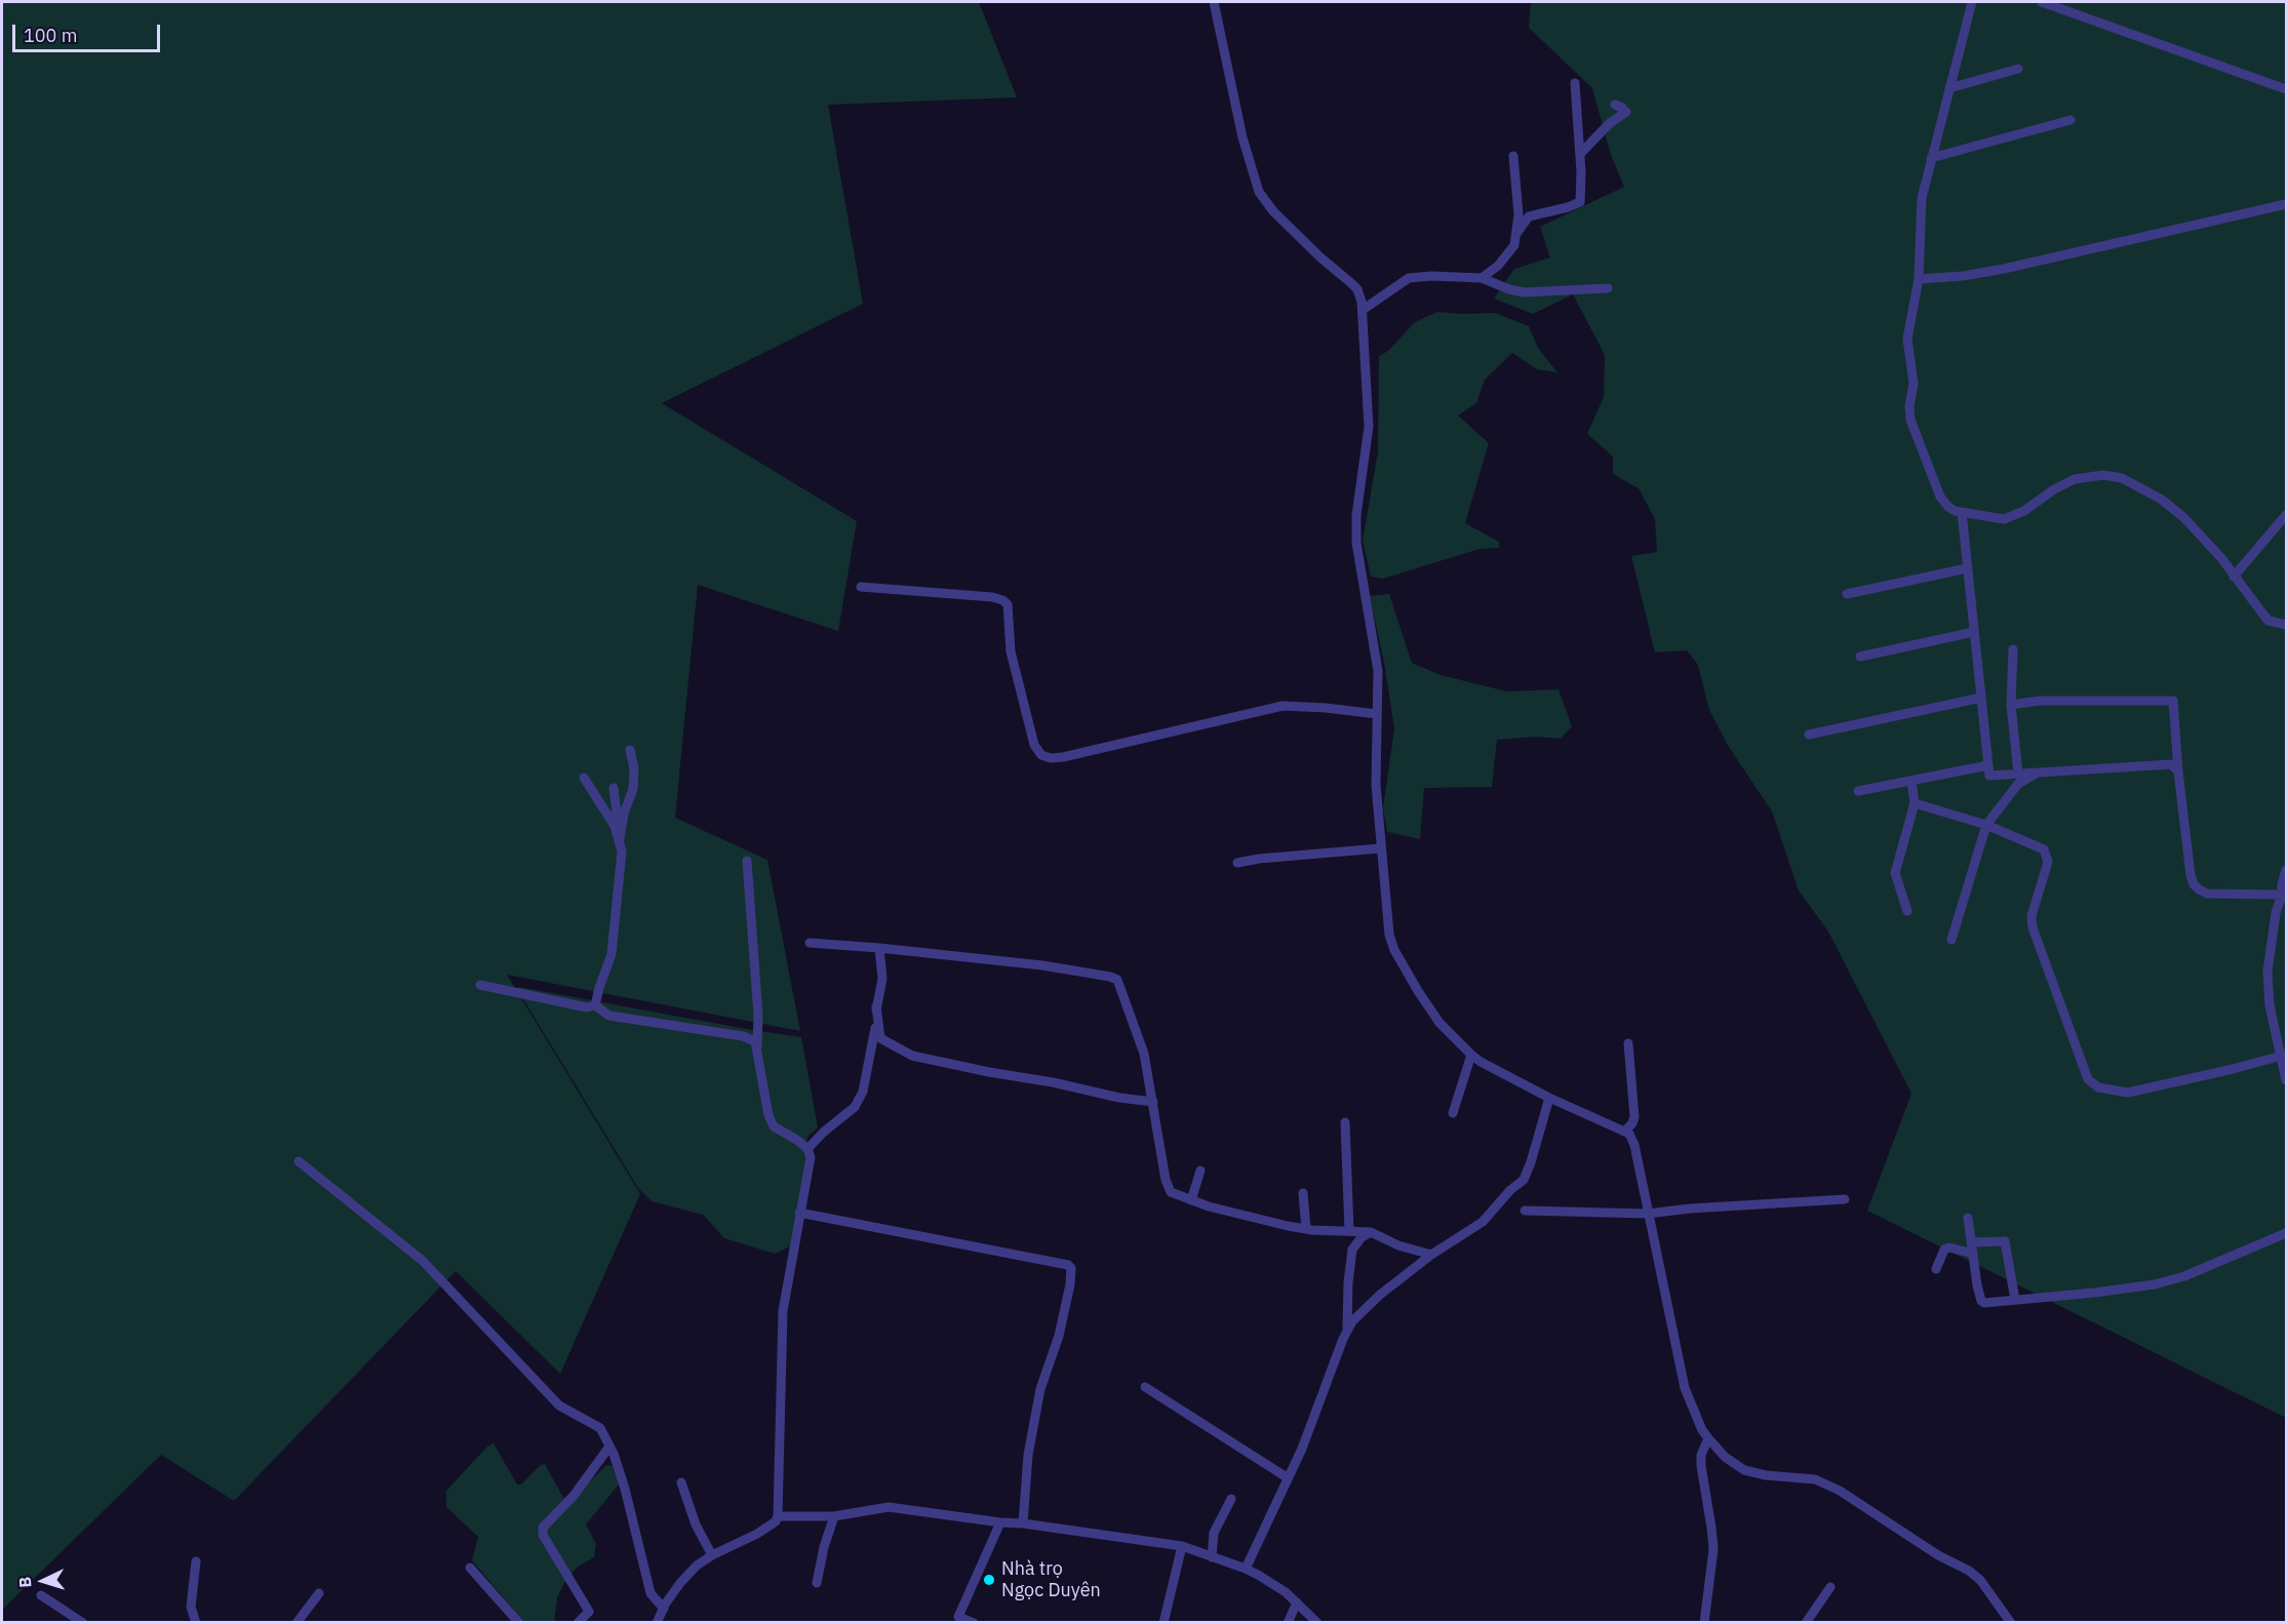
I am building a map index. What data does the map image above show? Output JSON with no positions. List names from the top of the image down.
{
  "places": ["Nhà trọ Ngọc Duyên"],
  "scale_bar": "100 m",
  "north": "left"
}
